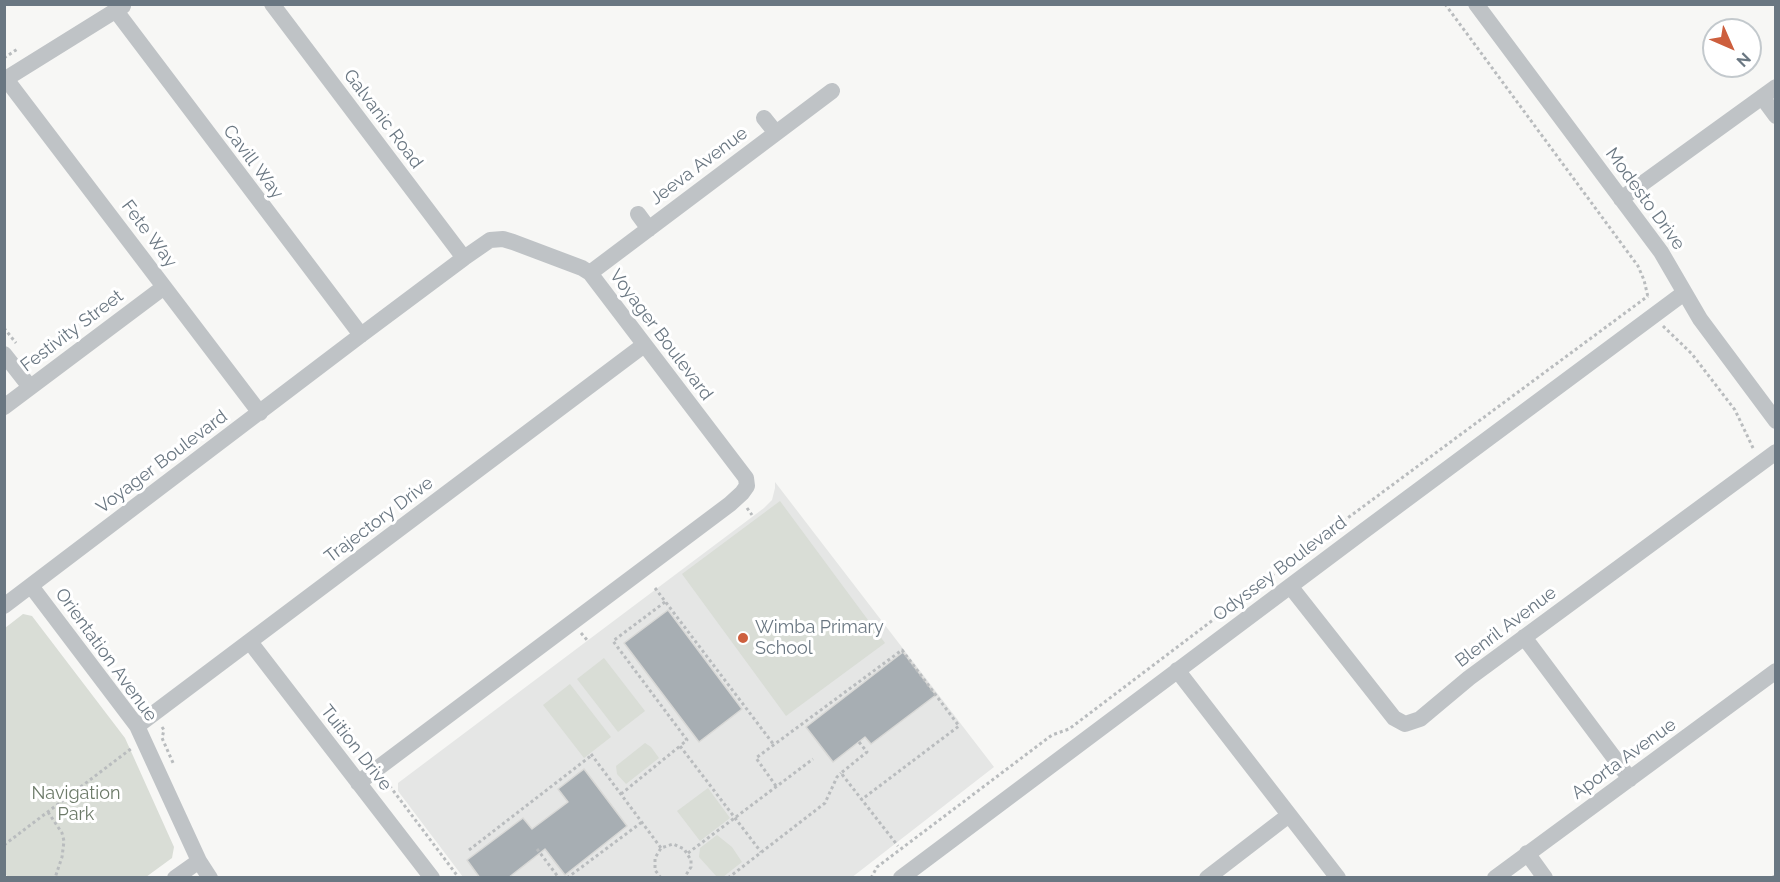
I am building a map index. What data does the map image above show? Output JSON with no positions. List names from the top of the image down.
{
  "streets": {
    "street": [
      "Galvanic Road",
      "Cavill Way",
      "Jeeva Avenue",
      "Modesto Drive",
      "Fete Way",
      "Festivity Street",
      "Voyager Boulevard",
      "Trajectory Drive",
      "Odyssey Boulevard",
      "Blenril Avenue",
      "Orientation Avenue",
      "Tuition Drive",
      "Aporta Avenue"
    ]
  },
  "crossings": [
    ["Galvanic Road", "Voyager Boulevard"],
    ["Cavill Way", "Voyager Boulevard"],
    ["Jeeva Avenue", "Voyager Boulevard"],
    ["Modesto Drive", "Odyssey Boulevard"],
    ["Fete Way", "Festivity Street"],
    ["Fete Way", "Voyager Boulevard"],
    ["Voyager Boulevard", "Trajectory Drive"],
    ["Voyager Boulevard", "Orientation Avenue"],
    ["Voyager Boulevard", "Tuition Drive"],
    ["Trajectory Drive", "Orientation Avenue"],
    ["Trajectory Drive", "Tuition Drive"],
    ["Odyssey Boulevard", "Blenril Avenue"]
  ],
  "parks": ["Navigation Park"],
  "places": ["Wimba Primary School"],
  "north": "bottom right"
}
